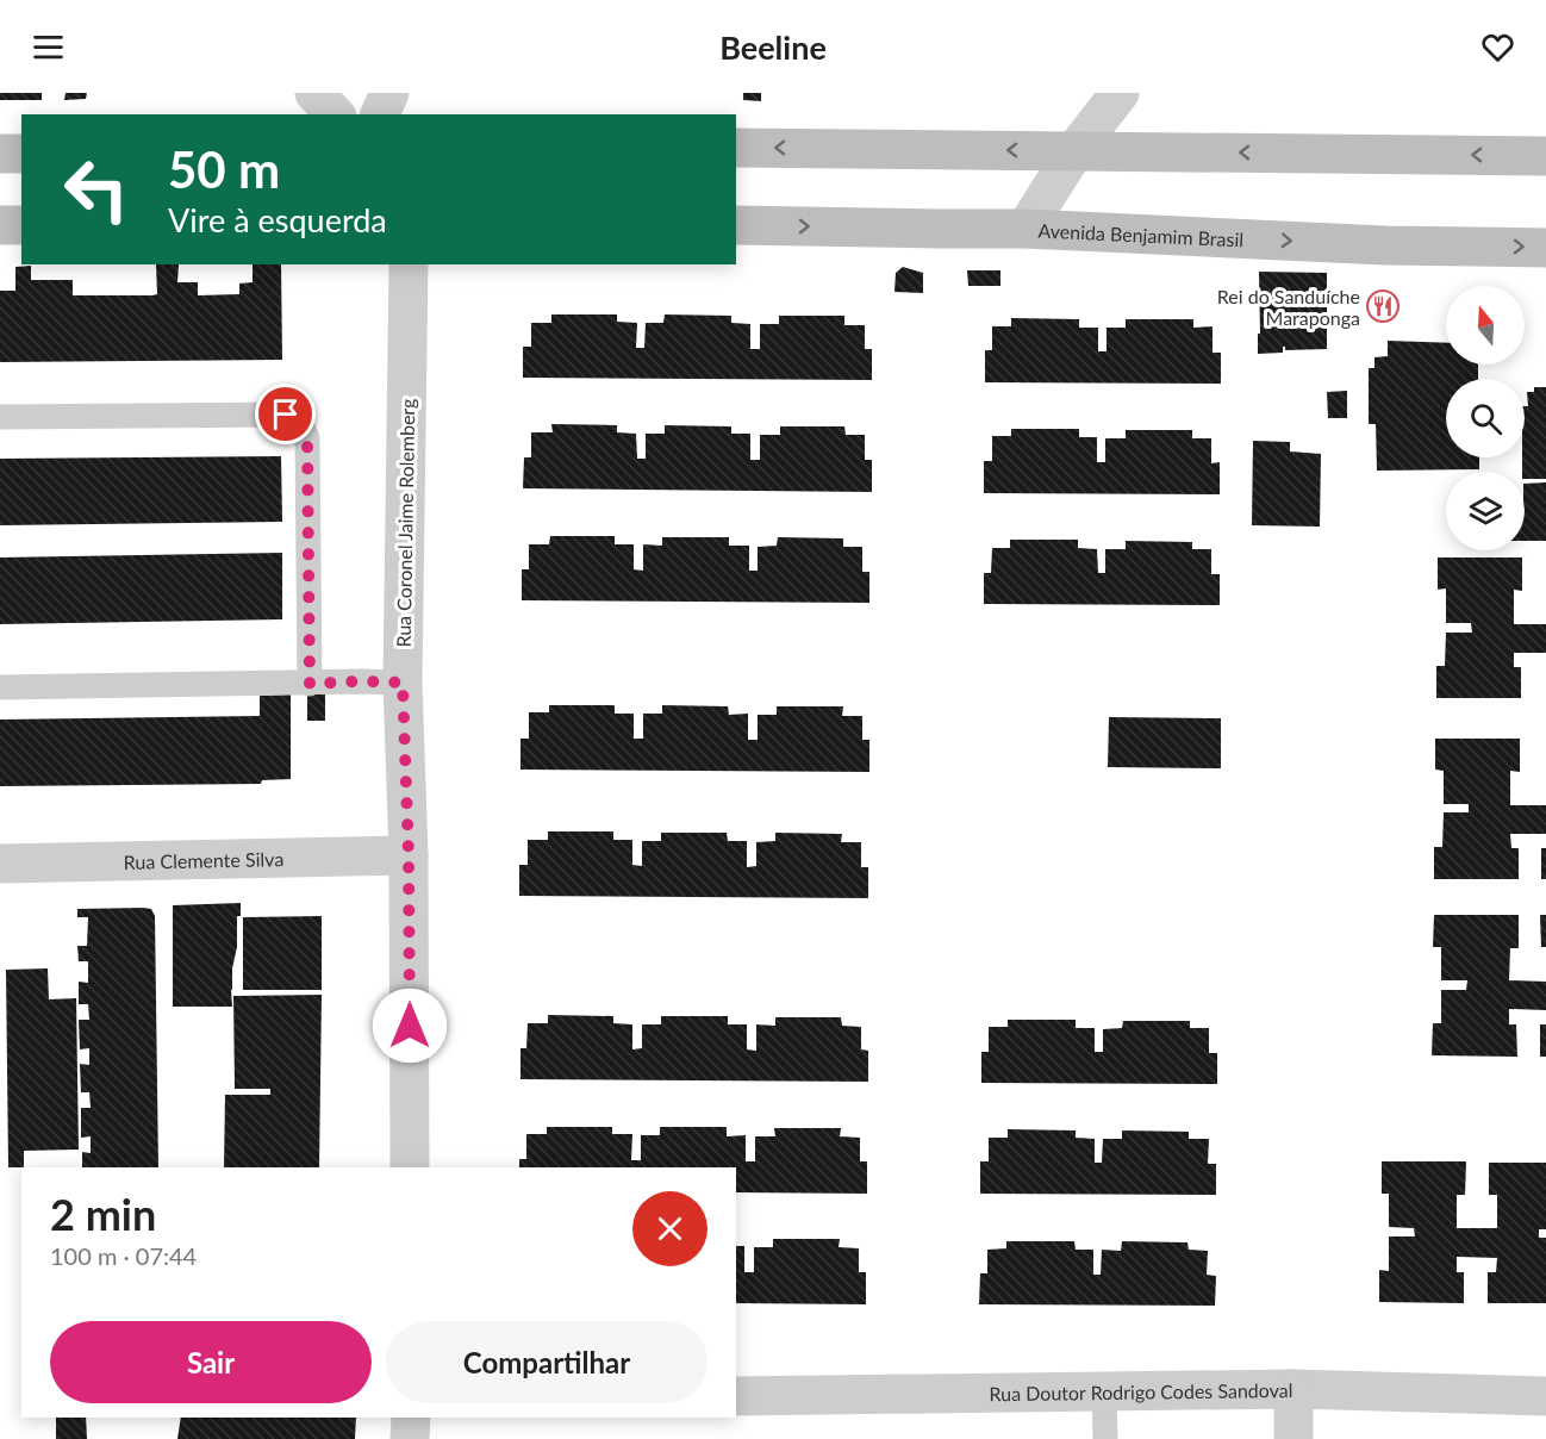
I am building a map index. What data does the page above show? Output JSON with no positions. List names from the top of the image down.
{
  "streets": {
    "main road": ["Avenida Benjamim Brasil"],
    "street": ["Rua Coronel Jaime Rolemberg", "Rua Clemente Silva", "Rua Doutor Rodrigo Codes Sandoval"]
  },
  "crossings": [
    ["Rua Coronel Jaime Rolemberg", "Rua Clemente Silva"]
  ],
  "places": {
    "restaurant": ["Rei do Sanduíche Maraponga"]
  },
  "north": "top",
  "page": {
    "header": "Beeline",
    "turn": ["50 m", "Vire à esquerda"],
    "heading": ["2 min", "100 m · 07:44"],
    "buttons": ["Sair", "Compartilhar"]
  }
}
